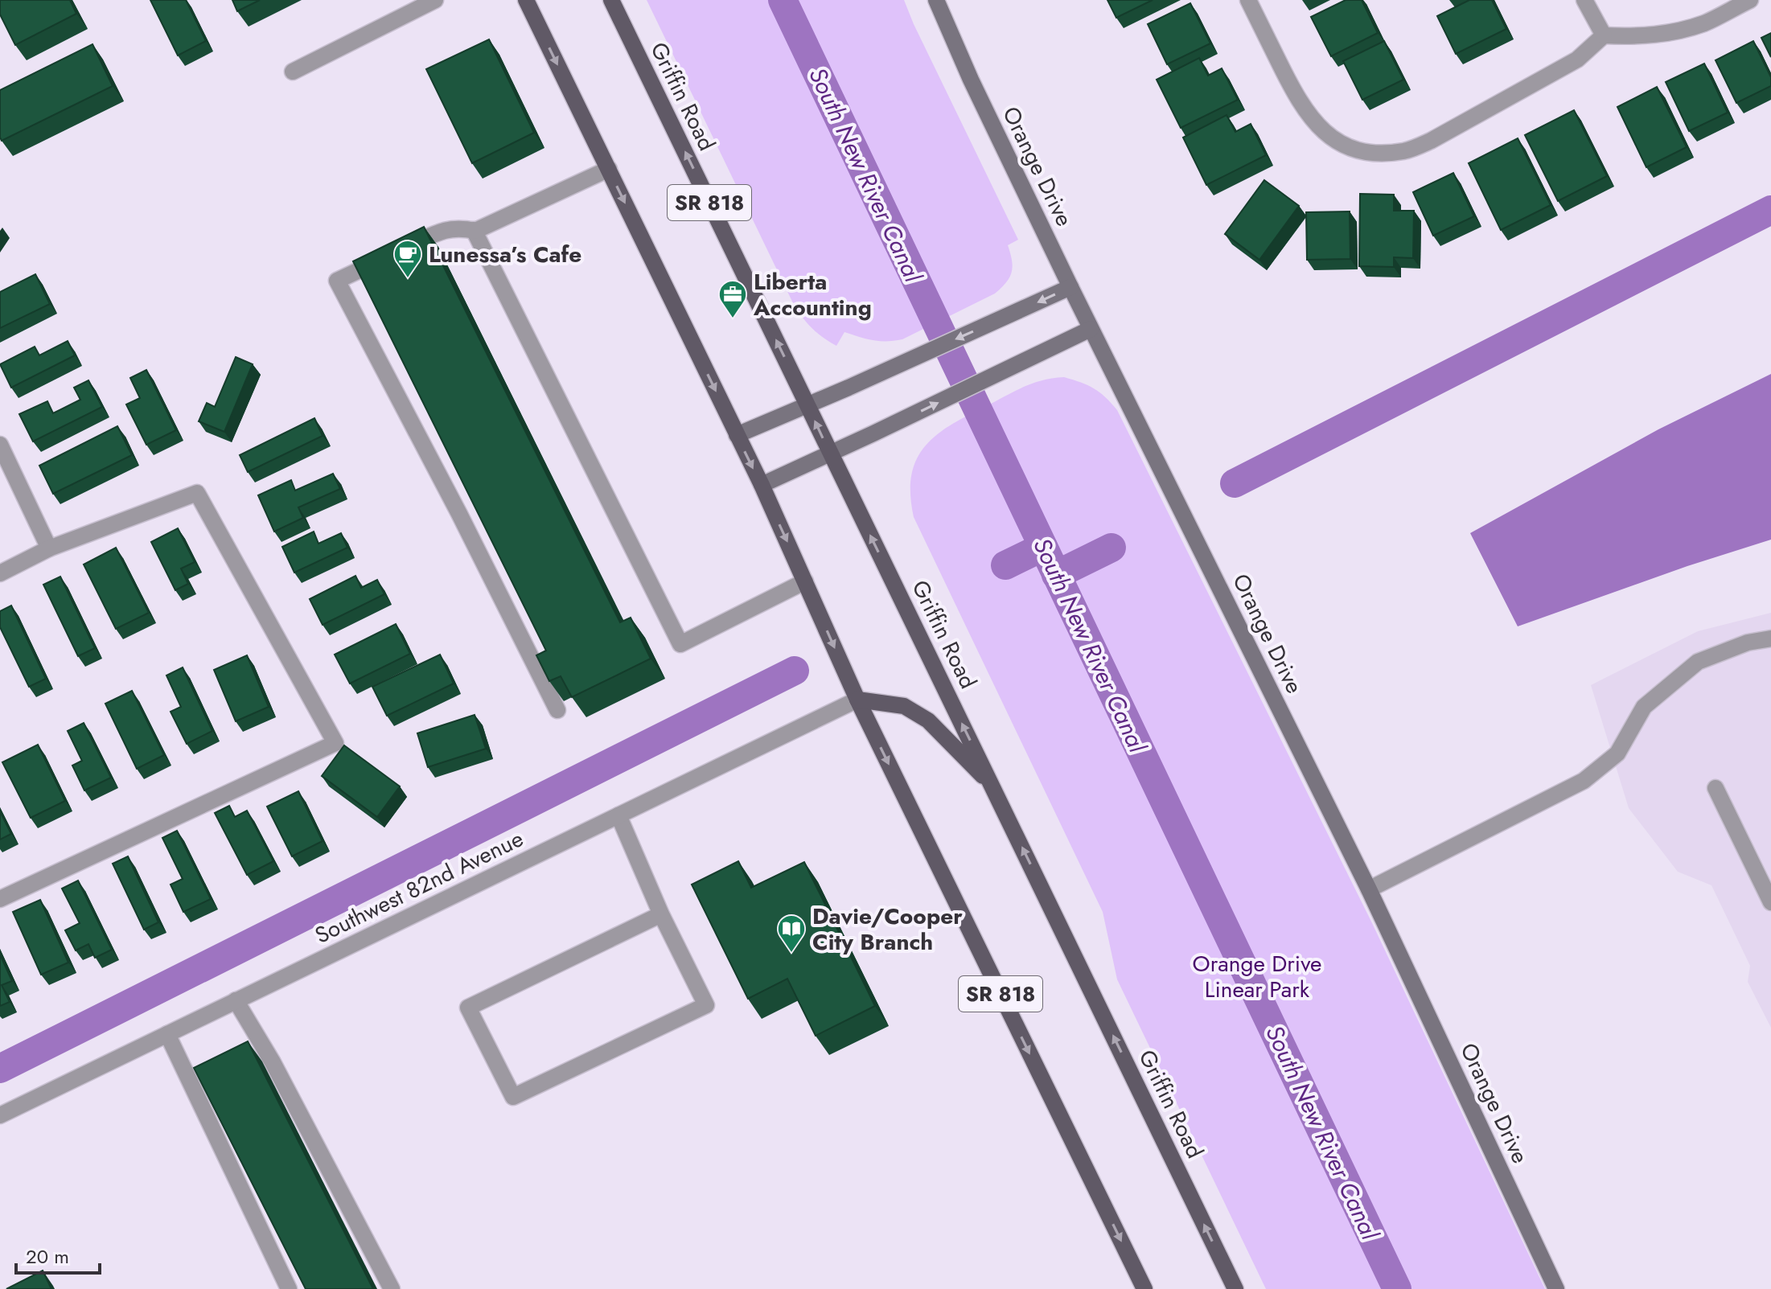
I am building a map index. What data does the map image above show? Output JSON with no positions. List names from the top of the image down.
{
  "streets": {
    "main road": ["Griffin Road", "SR 818"],
    "street": ["Orange Drive", "Southwest 82nd Avenue"]
  },
  "crossings": [
    ["SR 818", "Southwest 82nd Avenue"]
  ],
  "water": ["South New River Canal"],
  "parks": ["Orange Drive Linear Park"],
  "places": {
    "cafe": ["Lunessa’s Cafe"],
    "office": ["Liberta Accounting"],
    "library": ["Davie/Cooper City Branch"]
  },
  "scale_bar": "20 m"
}
